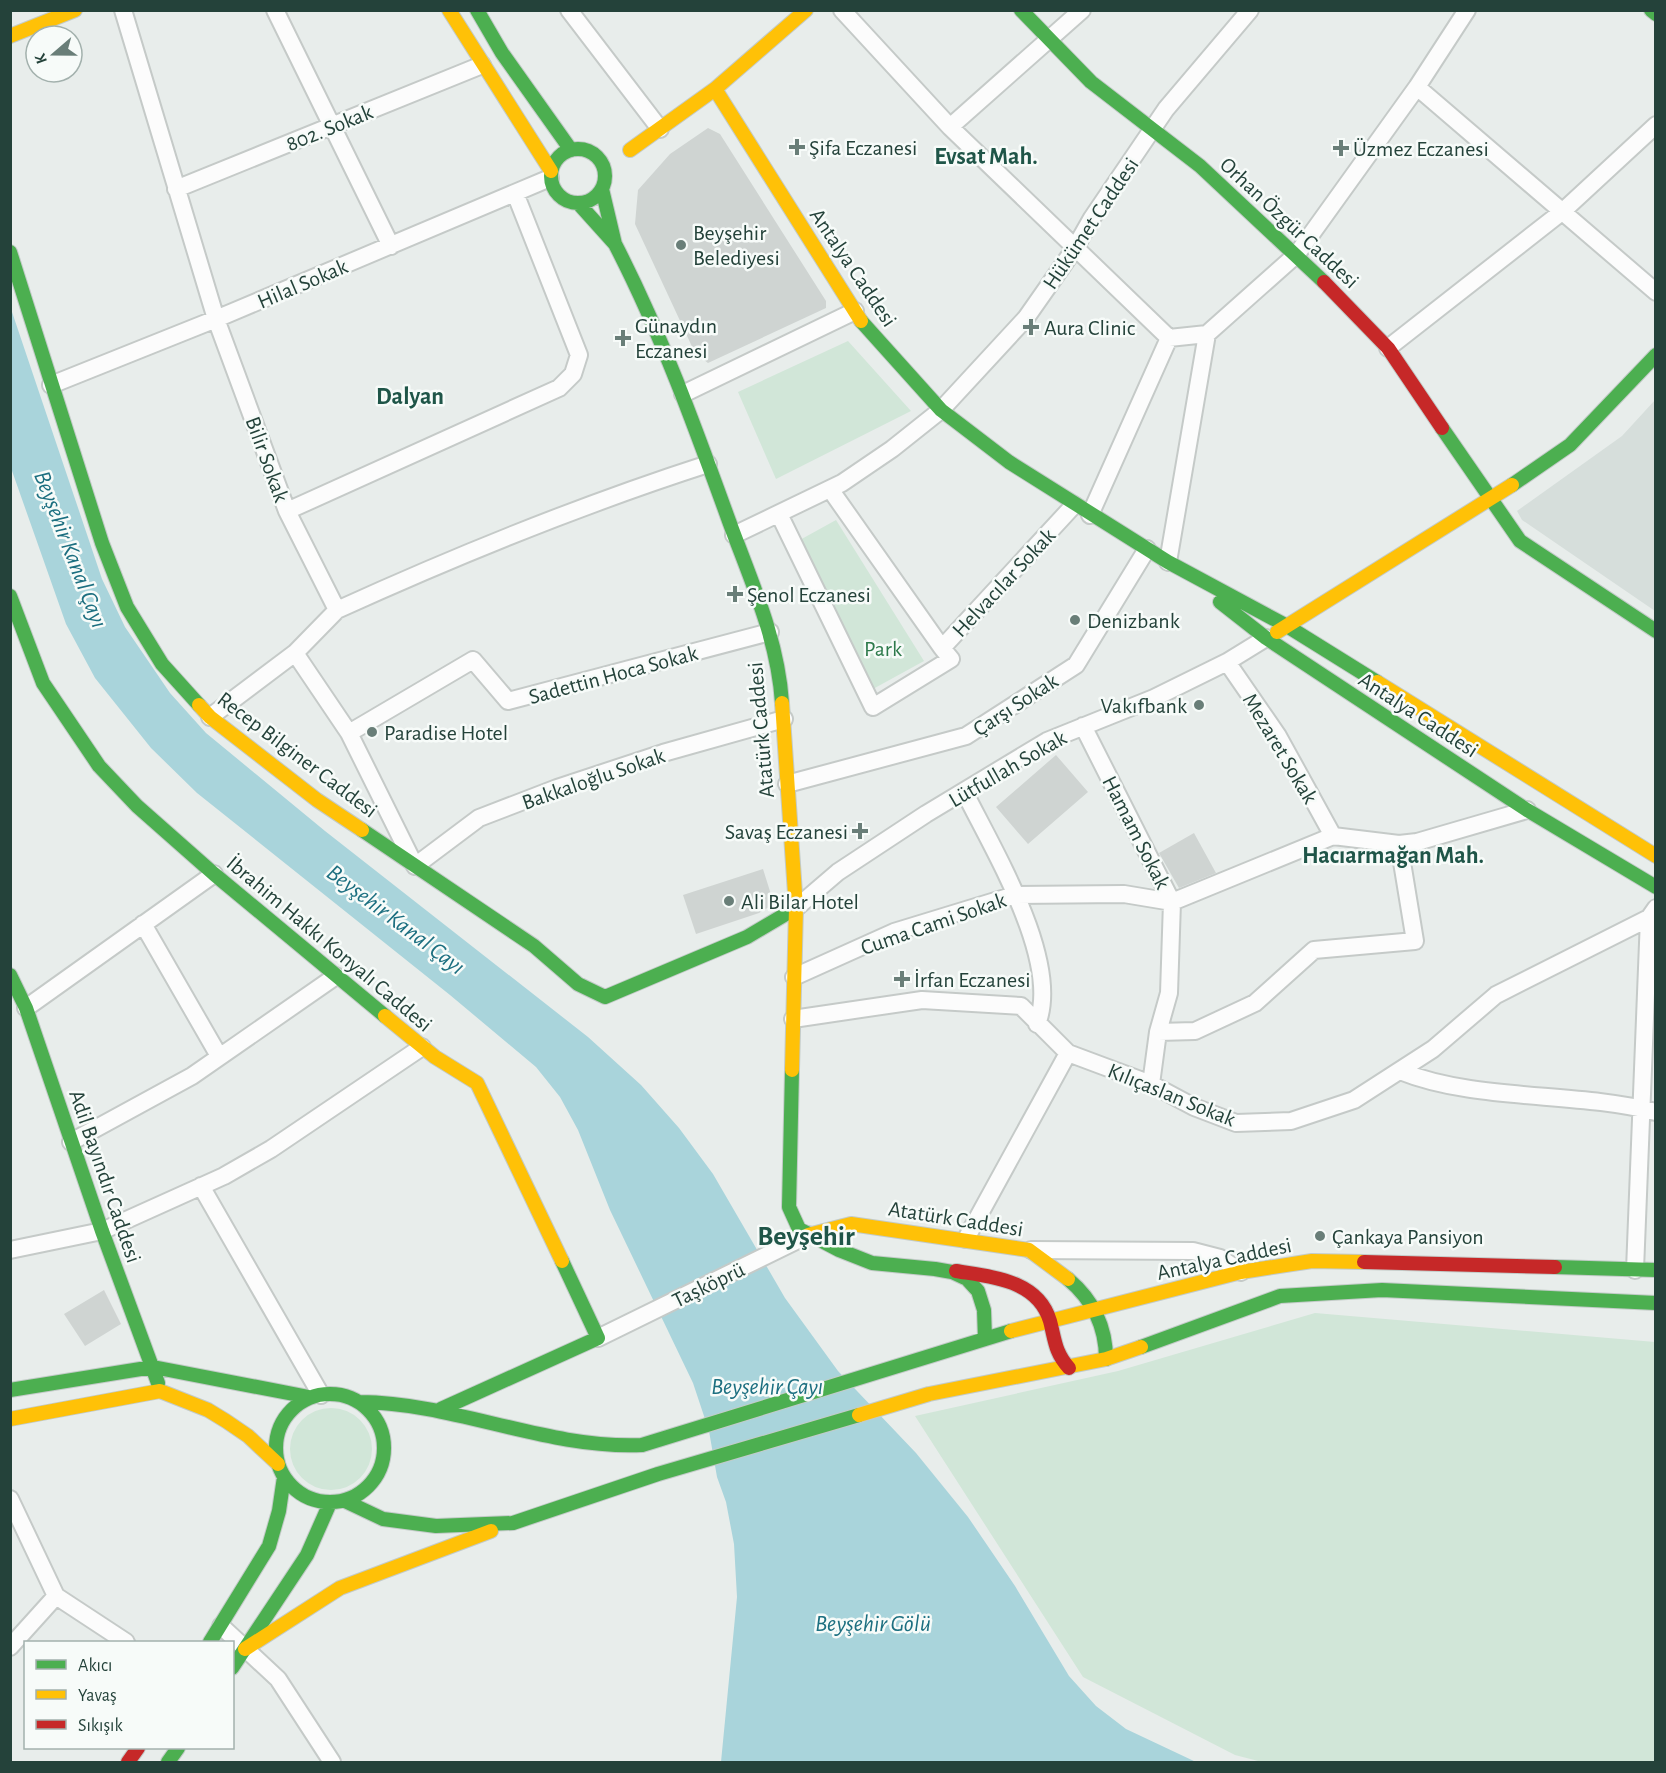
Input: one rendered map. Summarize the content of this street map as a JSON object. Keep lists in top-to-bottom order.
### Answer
{
  "streets": {
    "main road": [
      "Orhan Özgür Caddesi",
      "Antalya Caddesi",
      "Atatürk Caddesi",
      "Recep Bilginer Caddesi",
      "İbrahim Hakkı Konyalı Caddesi",
      "Adil Bayındır Caddesi"
    ],
    "street": [
      "802. Sokak",
      "Hükümet Caddesi",
      "Hilal Sokak",
      "Bilir Sokak",
      "Helvacılar Sokak",
      "Sadettin Hoca Sokak",
      "Çarşı Sokak",
      "Mezaret Sokak",
      "Lütfullah Sokak",
      "Bakkaloğlu Sokak",
      "Hamam Sokak",
      "Cuma Cami Sokak",
      "Kılıçaslan Sokak",
      "Taşköprü"
    ]
  },
  "crossings": [
    ["802. Sokak", "Bilir Sokak"],
    ["Orhan Özgür Caddesi", "Hükümet Caddesi"],
    ["Hükümet Caddesi", "Antalya Caddesi"],
    ["Hükümet Caddesi", "Helvacılar Sokak"],
    ["Hükümet Caddesi", "Atatürk Caddesi"],
    ["Antalya Caddesi", "Helvacılar Sokak"],
    ["Antalya Caddesi", "Çarşı Sokak"],
    ["Antalya Caddesi", "Atatürk Caddesi"],
    ["Antalya Caddesi", "Lütfullah Sokak"],
    ["Hilal Sokak", "Bilir Sokak"],
    ["Hilal Sokak", "Recep Bilginer Caddesi"],
    ["Sadettin Hoca Sokak", "Atatürk Caddesi"],
    ["Çarşı Sokak", "Atatürk Caddesi"],
    ["Atatürk Caddesi", "Recep Bilginer Caddesi"],
    ["Atatürk Caddesi", "Lütfullah Sokak"],
    ["Atatürk Caddesi", "Bakkaloğlu Sokak"],
    ["Atatürk Caddesi", "Cuma Cami Sokak"],
    ["Atatürk Caddesi", "Kılıçaslan Sokak"],
    ["Atatürk Caddesi", "Taşköprü"],
    ["Mezaret Sokak", "Lütfullah Sokak"],
    ["Recep Bilginer Caddesi", "Lütfullah Sokak"],
    ["Recep Bilginer Caddesi", "Bakkaloğlu Sokak"],
    ["Lütfullah Sokak", "Hamam Sokak"],
    ["Hamam Sokak", "Cuma Cami Sokak"],
    ["Hamam Sokak", "Kılıçaslan Sokak"],
    ["İbrahim Hakkı Konyalı Caddesi", "Taşköprü"]
  ],
  "districts": [
    "Evsat Mah.",
    "Dalyan",
    "Hacıarmağan Mah.",
    "Beyşehir"
  ],
  "water": ["Beyşehir Kanal Çayı", "Beyşehir Çayı", "Beyşehir Gölü"],
  "parks": ["Park"],
  "places": {
    "health": [
      "Şifa Eczanesi",
      "Üzmez Eczanesi",
      "Aura Clinic",
      "Günaydın Eczanesi",
      "Şenol Eczanesi",
      "Savaş Eczanesi",
      "İrfan Eczanesi"
    ],
    "other": [
      "Beyşehir Belediyesi",
      "Denizbank",
      "Vakıfbank",
      "Paradise Hotel",
      "Ali Bilar Hotel",
      "Çankaya Pansiyon"
    ]
  },
  "legend": ["Akıcı", "Yavaş", "Sıkışık"],
  "north": "left"
}
